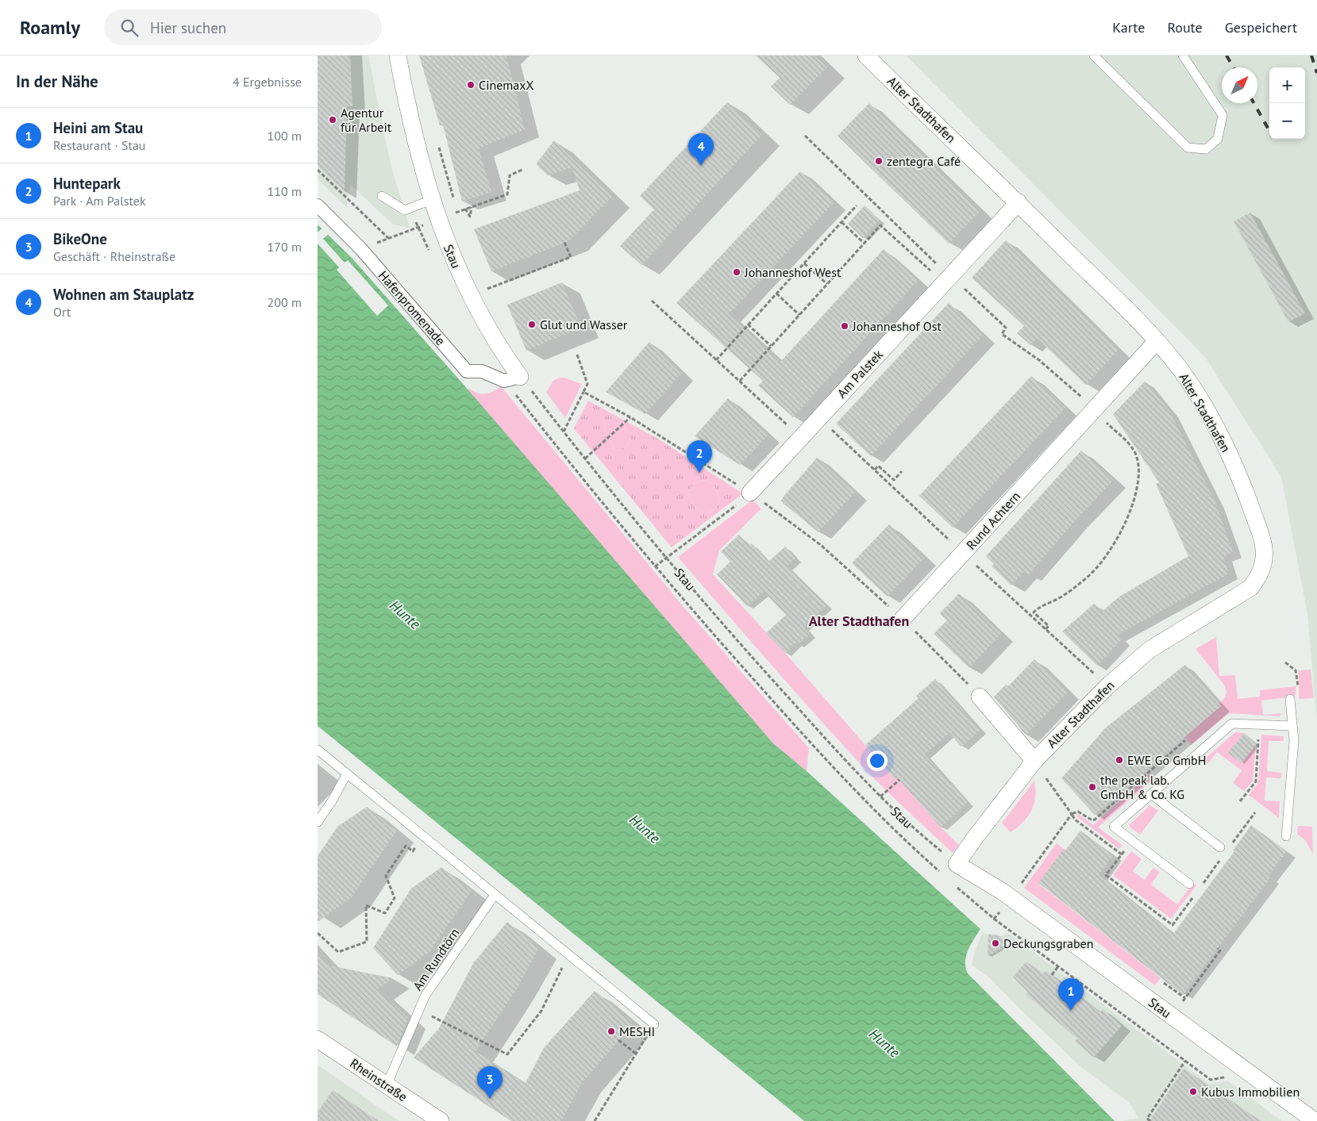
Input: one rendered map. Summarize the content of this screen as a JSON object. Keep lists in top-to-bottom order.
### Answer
{
  "streets": {
    "street": [
      "Alter Stadthafen",
      "Stau",
      "Hafenpromenade",
      "Am Palstek",
      "Rund Achtern",
      "Rheinstraße"
    ],
    "lane": ["Am Rundtörn"]
  },
  "crossings": [
    ["Alter Stadthafen", "Stau"],
    ["Alter Stadthafen", "Am Palstek"],
    ["Alter Stadthafen", "Rund Achtern"],
    ["Stau", "Hafenpromenade"],
    ["Am Rundtörn", "Rheinstraße"]
  ],
  "districts": ["Alter Stadthafen"],
  "water": ["Hunte"],
  "places": [
    "CinemaxX",
    "Agentur für Arbeit",
    "zentegra Café",
    "Johanneshof West",
    "Glut und Wasser",
    "Johanneshof Ost",
    "EWE Go GmbH",
    "the peak lab. GmbH & Co. KG",
    "Deckungsgraben",
    "MESHI",
    "Kubus Immobilien"
  ],
  "north": "top right",
  "page": {
    "header": "Roamly",
    "search": "Hier suchen",
    "nav": ["Karte", "Route", "Gespeichert"],
    "heading": ["In der Nähe", "4 Ergebnisse"],
    "map_buttons": ["+", "−"],
    "list": [
      {
        "mark": "1",
        "name": "Heini am Stau",
        "note": "Restaurant · Stau",
        "value": "100 m"
      },
      {
        "mark": "2",
        "name": "Huntepark",
        "note": "Park · Am Palstek",
        "value": "110 m"
      },
      {
        "mark": "3",
        "name": "BikeOne",
        "note": "Geschäft · Rheinstraße",
        "value": "170 m"
      },
      {
        "mark": "4",
        "name": "Wohnen am Stauplatz",
        "note": "Ort",
        "value": "200 m"
      }
    ],
    "pins": [
      "4",
      "2",
      "1",
      "3"
    ]
  }
}
